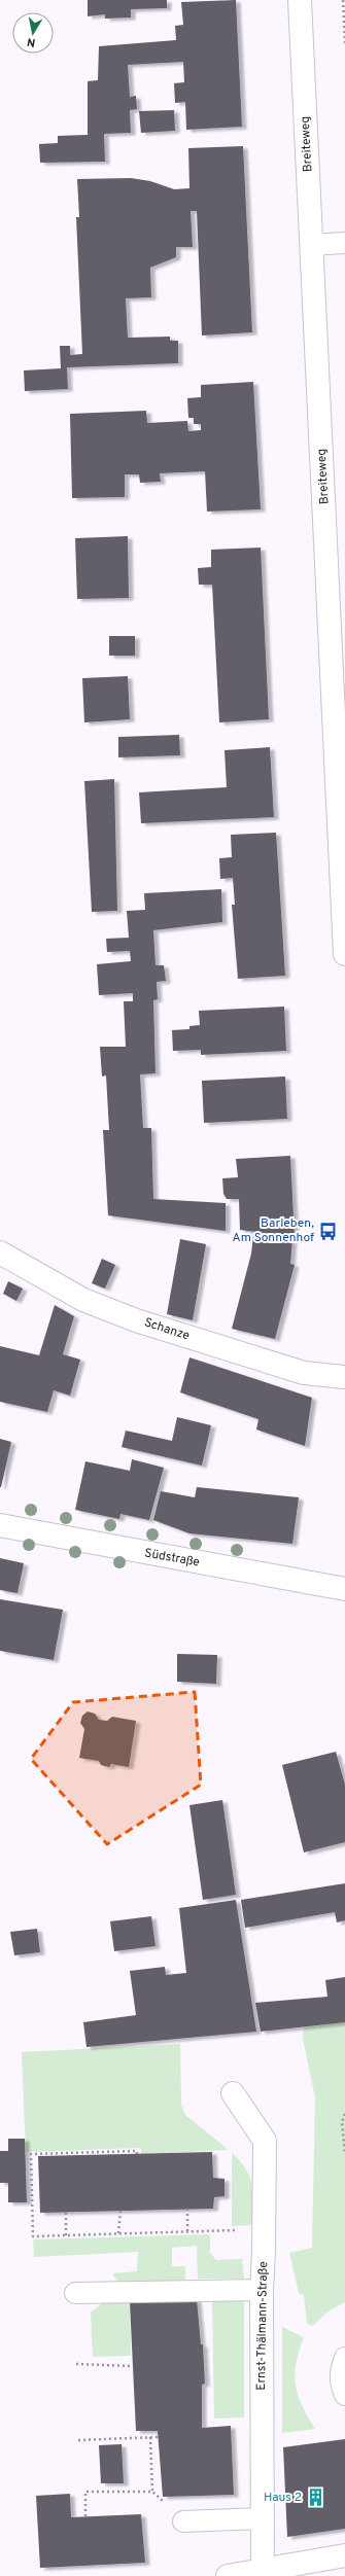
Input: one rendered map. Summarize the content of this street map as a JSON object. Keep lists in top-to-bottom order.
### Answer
{
  "streets": {
    "street": [
      "Breiteweg",
      "Schanze",
      "Südstraße",
      "Ernst-Thälmann-Straße"
    ]
  },
  "places": {
    "bus stop": ["Barleben, Am Sonnenhof"],
    "building": ["Haus 2"]
  },
  "north": "bottom"
}
